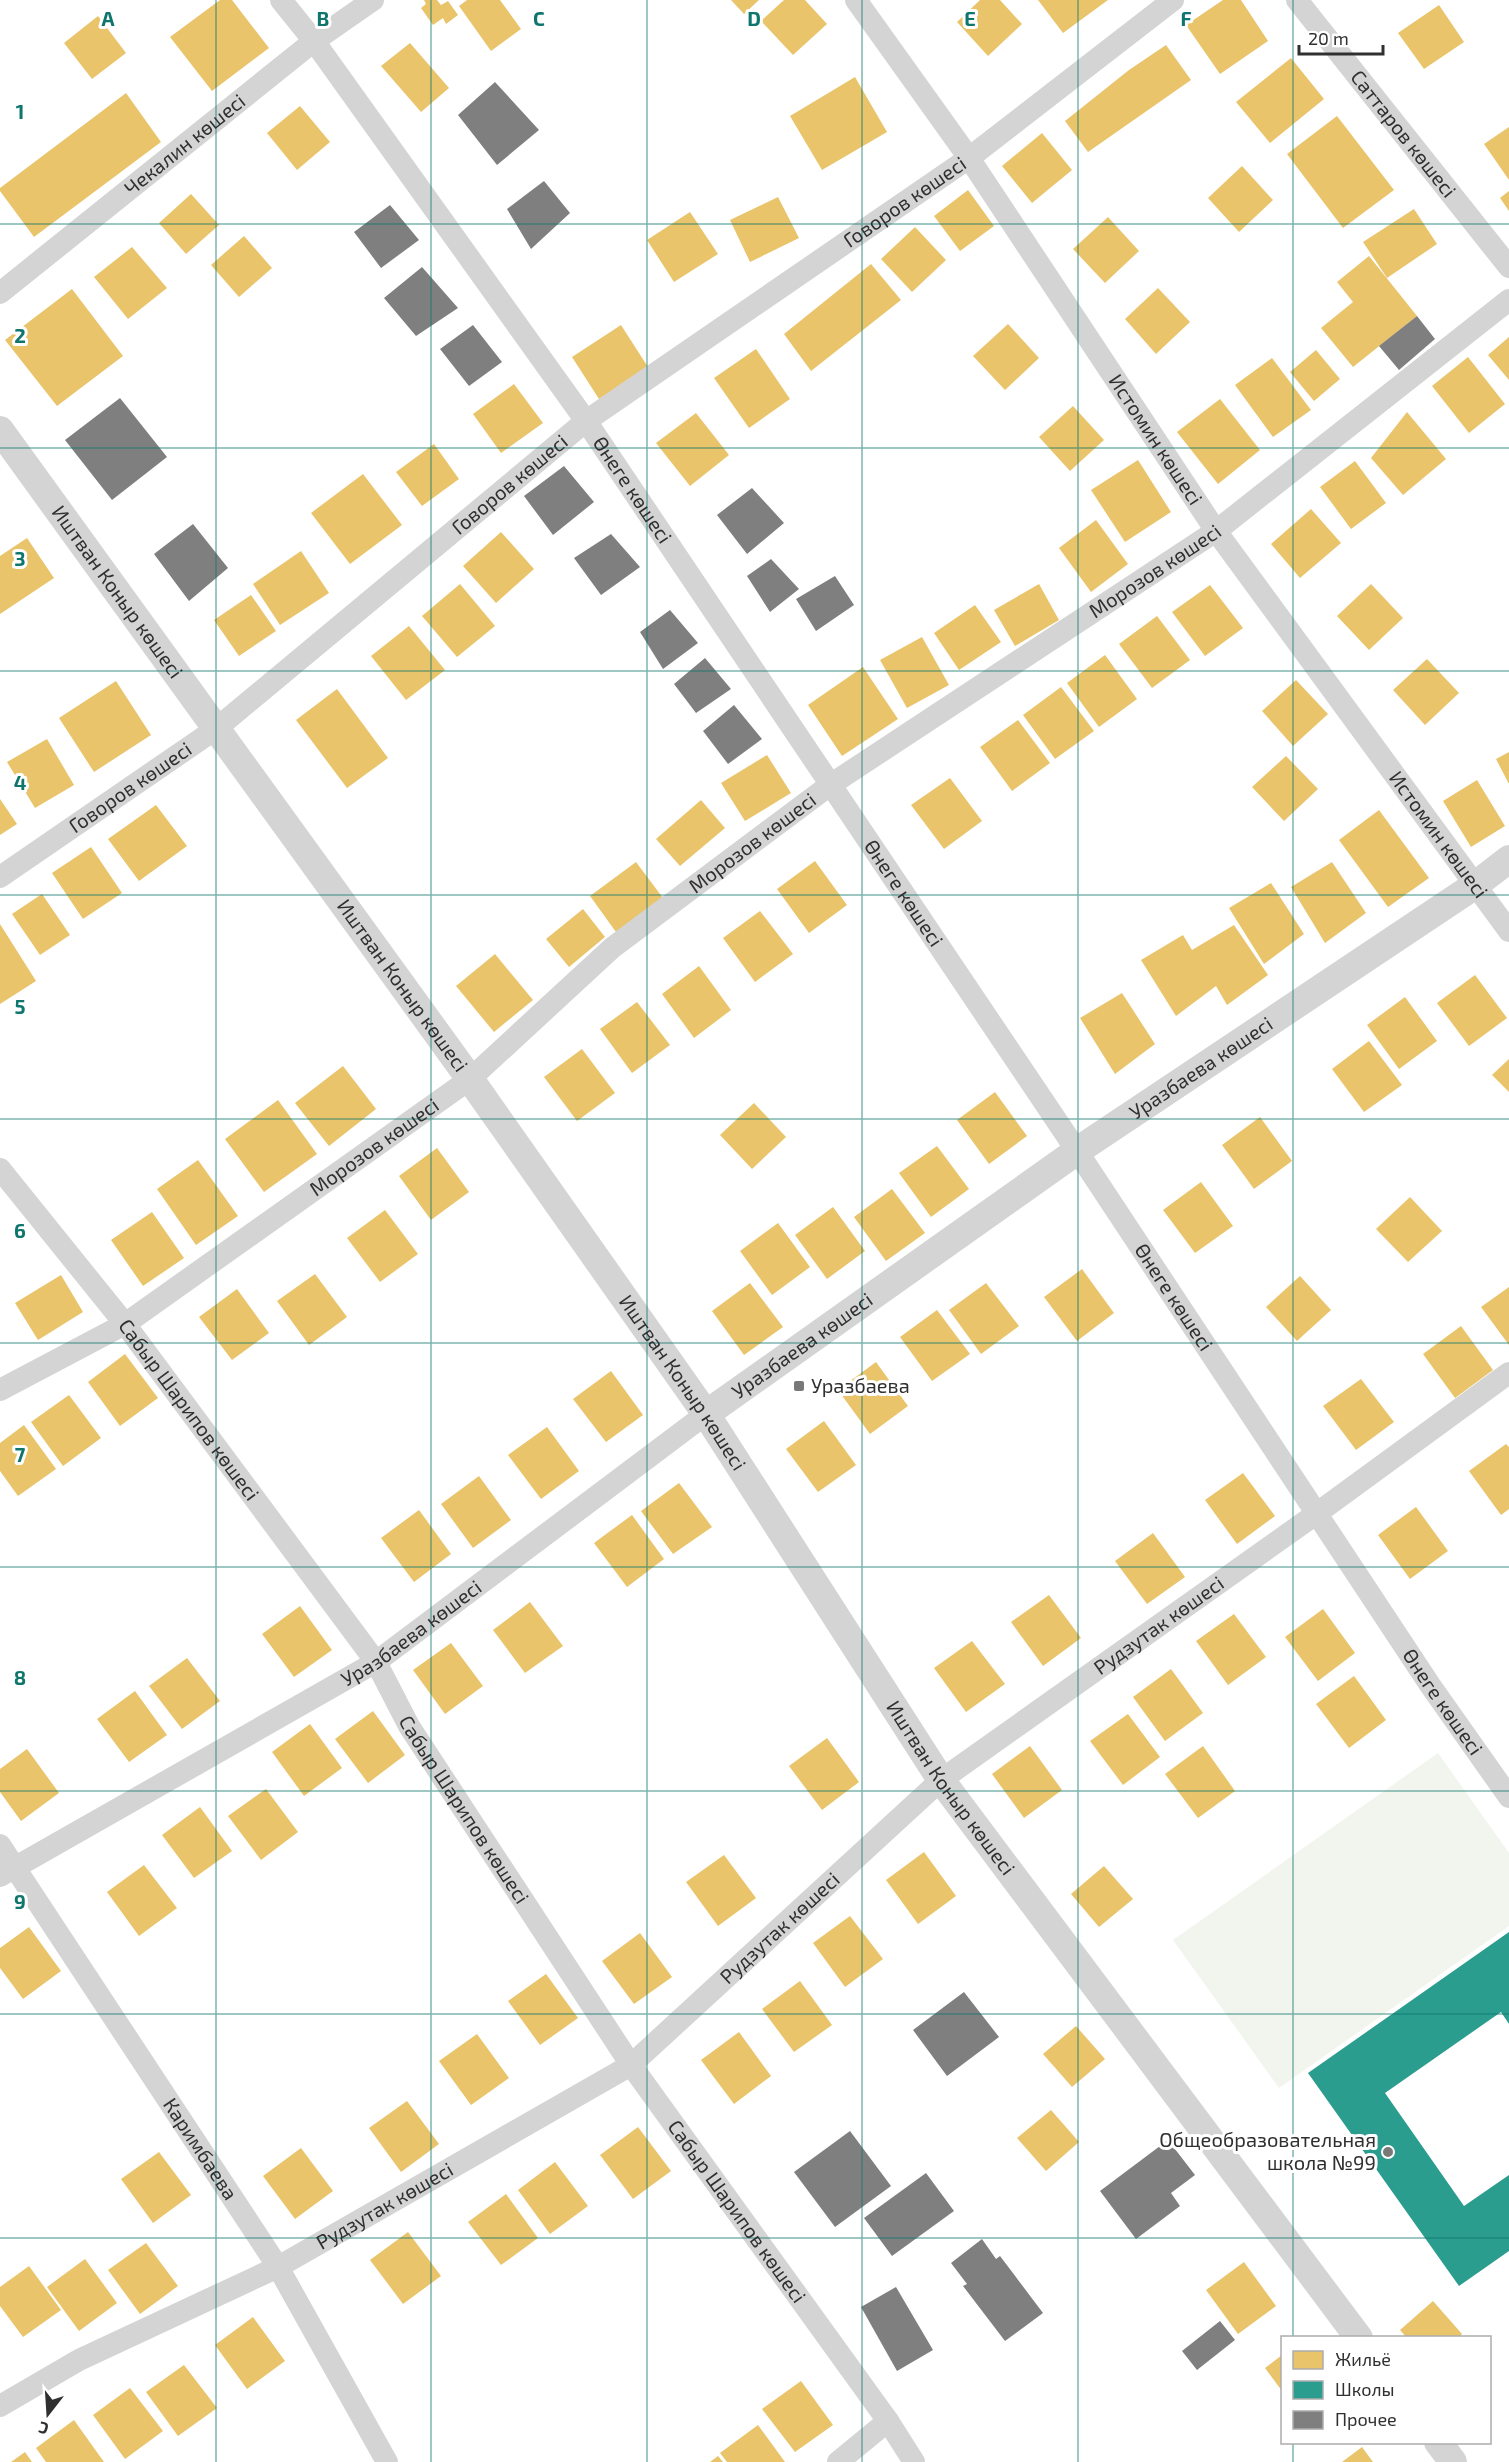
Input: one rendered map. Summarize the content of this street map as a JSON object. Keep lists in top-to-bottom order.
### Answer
{
  "streets": {
    "street": [
      "Саттаров көшесі",
      "Чекалин көшесі",
      "Говоров көшесі",
      "Истомин көшесі",
      "Өнеге көшесі",
      "Морозов көшесі",
      "Иштван Коныр көшесі",
      "Уразбаева көшесі",
      "Сабыр Шарипов көшесі",
      "Рудзутак көшесі",
      "Каримбаева"
    ]
  },
  "crossings": [
    ["Чекалин көшесі", "Өнеге көшесі"],
    ["Говоров көшесі", "Истомин көшесі"],
    ["Говоров көшесі", "Өнеге көшесі"],
    ["Говоров көшесі", "Иштван Коныр көшесі"],
    ["Истомин көшесі", "Морозов көшесі"],
    ["Истомин көшесі", "Уразбаева көшесі"],
    ["Өнеге көшесі", "Морозов көшесі"],
    ["Өнеге көшесі", "Уразбаева көшесі"],
    ["Өнеге көшесі", "Рудзутак көшесі"],
    ["Морозов көшесі", "Иштван Коныр көшесі"],
    ["Морозов көшесі", "Сабыр Шарипов көшесі"],
    ["Иштван Коныр көшесі", "Уразбаева көшесі"],
    ["Иштван Коныр көшесі", "Рудзутак көшесі"],
    ["Уразбаева көшесі", "Сабыр Шарипов көшесі"],
    ["Уразбаева көшесі", "Каримбаева"],
    ["Сабыр Шарипов көшесі", "Рудзутак көшесі"],
    ["Рудзутак көшесі", "Каримбаева"]
  ],
  "places": {
    "transit": ["Уразбаева"],
    "other": ["Общеобразовательная школа №99"]
  },
  "legend": ["Жильё", "Школы", "Прочее"],
  "scale_bar": "20 m",
  "north": "bottom",
  "grid": {
    "columns": [
      "A",
      "B",
      "C",
      "D",
      "E",
      "F"
    ],
    "rows": [
      "1",
      "2",
      "3",
      "4",
      "5",
      "6",
      "7",
      "8",
      "9"
    ]
  }
}
